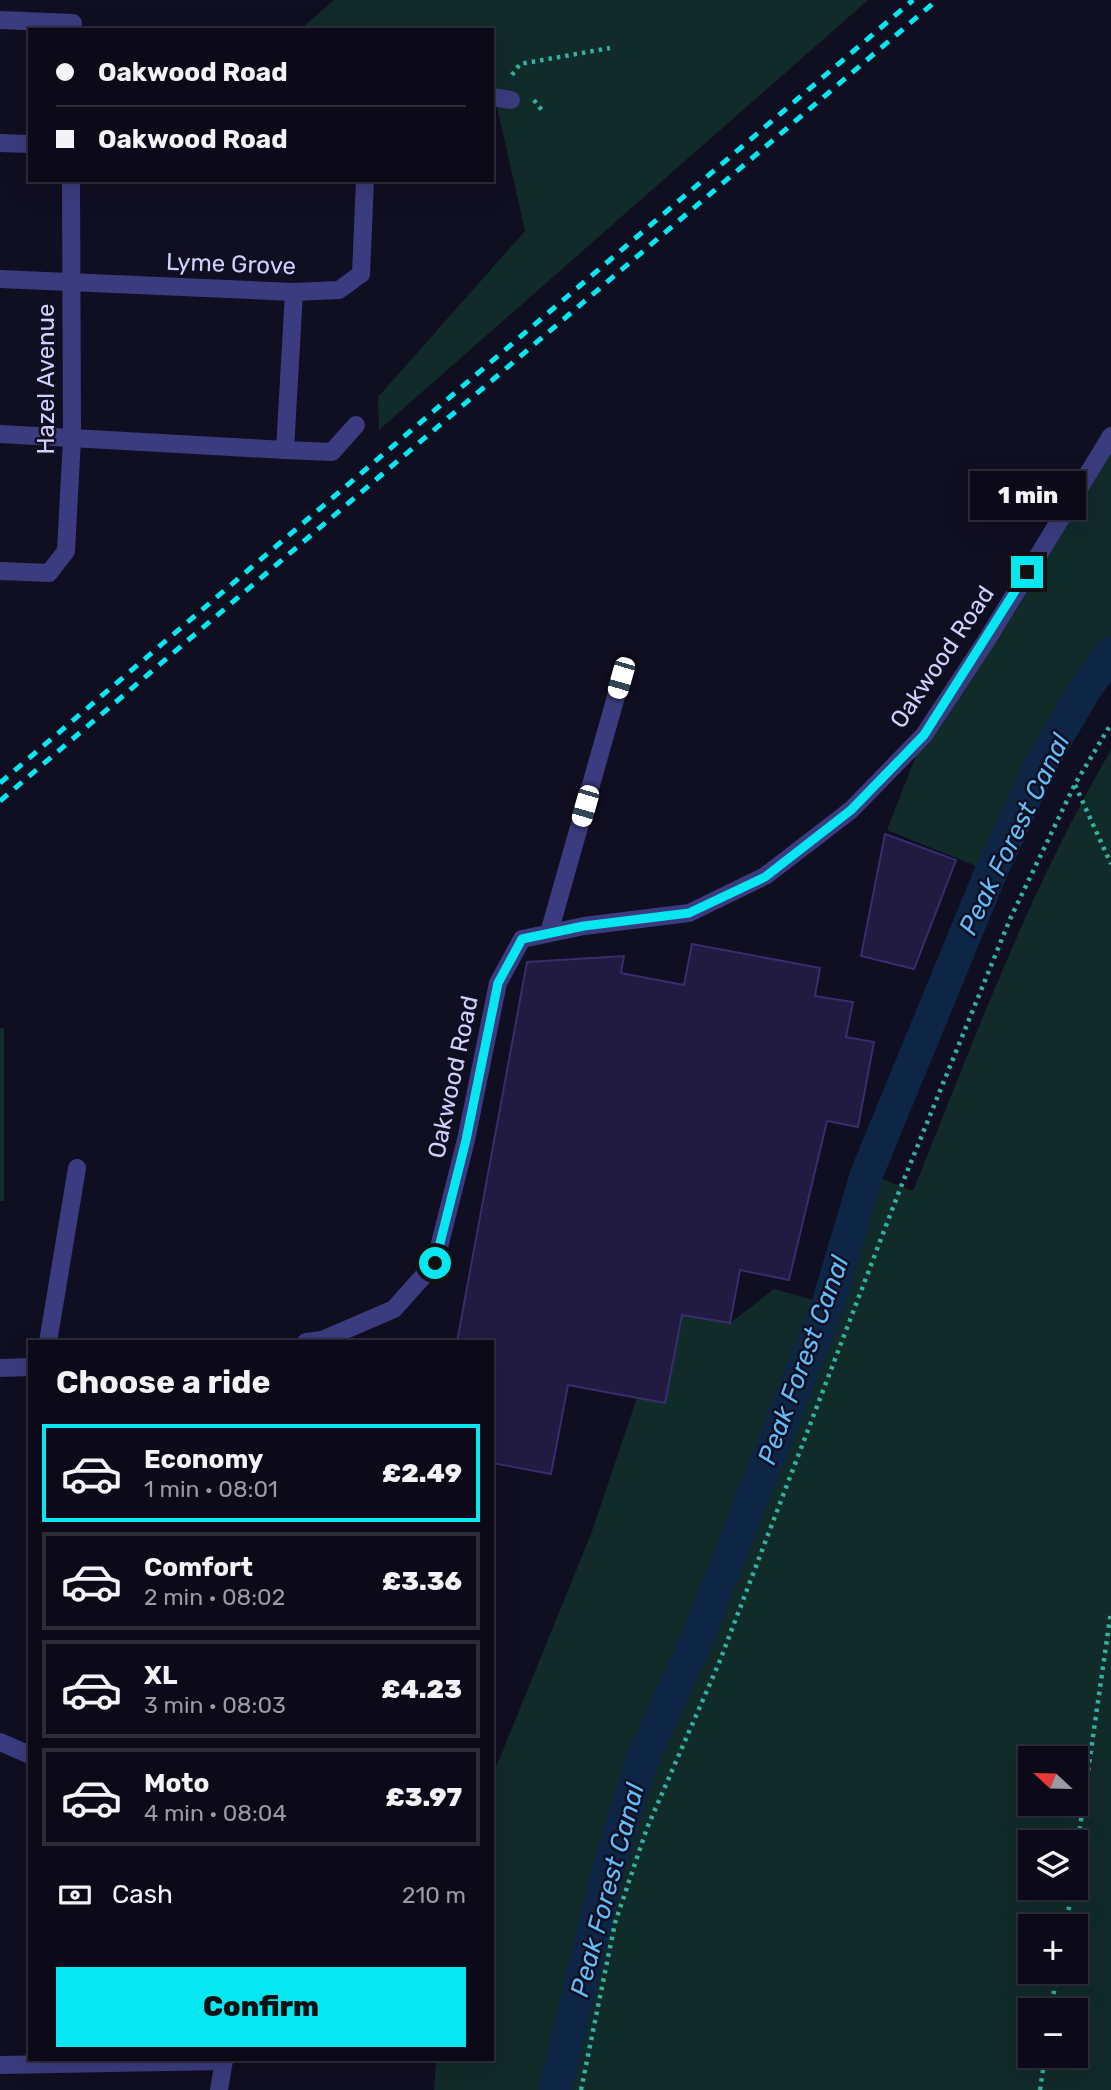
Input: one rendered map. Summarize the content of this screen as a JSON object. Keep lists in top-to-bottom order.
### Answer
{
  "streets": {
    "street": ["Lyme Grove", "Hazel Avenue", "Oakwood Road"]
  },
  "crossings": [
    ["Lyme Grove", "Hazel Avenue"]
  ],
  "water": ["Peak Forest Canal"],
  "north": "left",
  "page": {
    "banner": ["Oakwood Road", "Oakwood Road"],
    "bubble": "1 min",
    "heading": "Choose a ride",
    "list": [
      {
        "name": "Economy",
        "note": "1 min · 08:01",
        "value": "£2.49"
      },
      {
        "name": "Comfort",
        "note": "2 min · 08:02",
        "value": "£3.36"
      },
      {
        "name": "XL",
        "note": "3 min · 08:03",
        "value": "£4.23"
      },
      {
        "name": "Moto",
        "note": "4 min · 08:04",
        "value": "£3.97"
      }
    ],
    "map_buttons": ["+", "−"],
    "pay": ["Cash", "210 m"],
    "buttons": "Confirm"
  }
}
